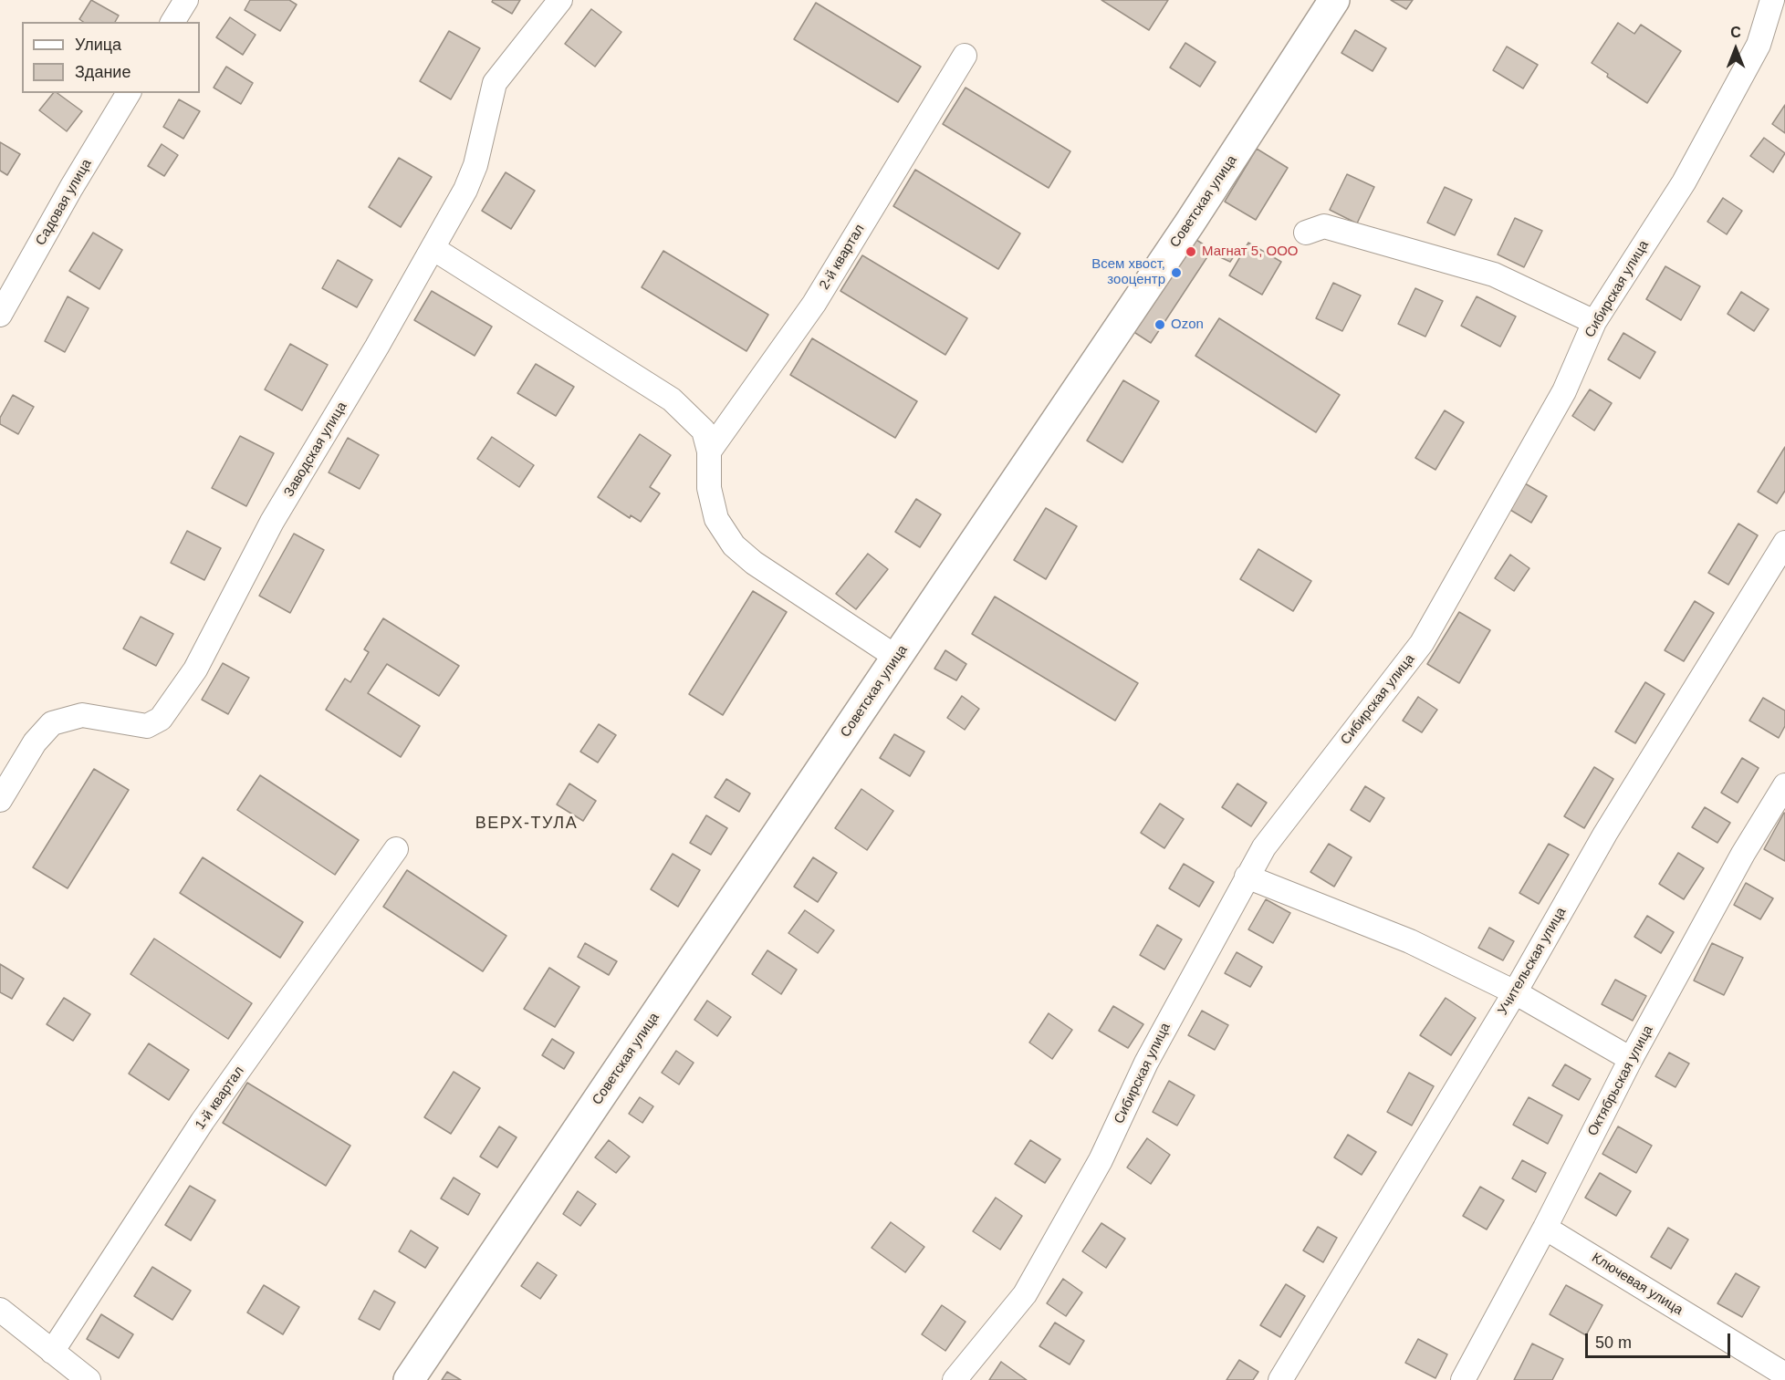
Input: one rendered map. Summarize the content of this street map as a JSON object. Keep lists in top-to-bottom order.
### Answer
{
  "streets": {
    "main road": ["Советская улица"],
    "street": [
      "Садовая улица",
      "2-й квартал",
      "Сибирская улица",
      "Заводская улица",
      "Учительская улица",
      "Октябрьская улица",
      "1-й квартал",
      "Ключевая улица"
    ]
  },
  "crossings": [
    ["Октябрьская улица", "Ключевая улица"]
  ],
  "districts": ["ВЕРХ-ТУЛА"],
  "places": ["Магнат 5, ООО", "Всем хвост, зооцентр", "Ozon"],
  "legend": ["Улица", "Здание"],
  "scale_bar": "50 m",
  "north": "top"
}
